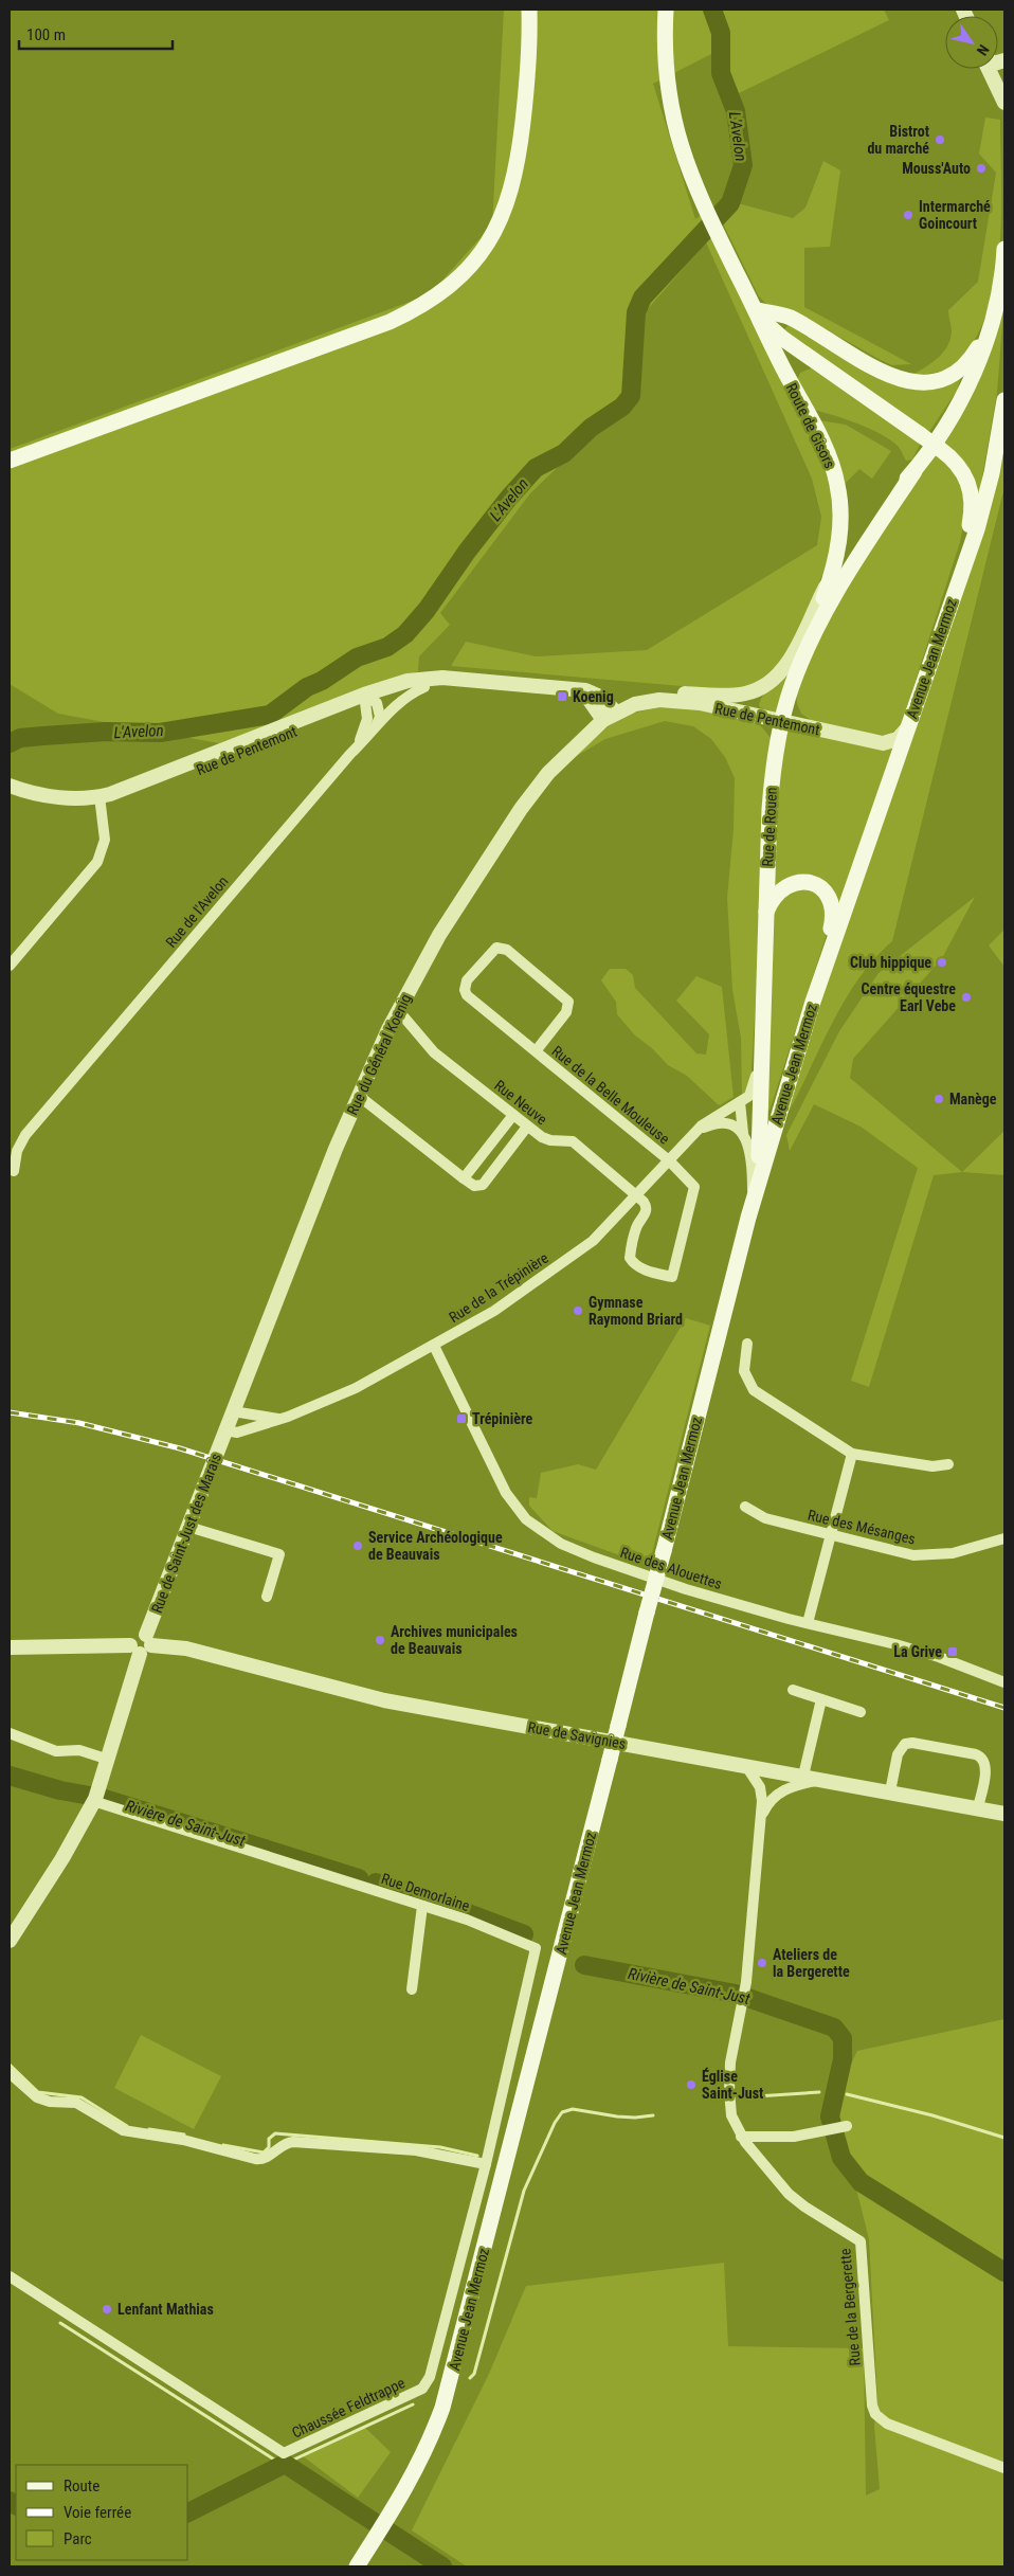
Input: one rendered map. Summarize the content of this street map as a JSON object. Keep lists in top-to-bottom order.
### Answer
{
  "streets": {
    "main road": ["Route de Gisors", "Avenue Jean Mermoz", "Rue de Rouen"],
    "street": [
      "Rue de Pentemont",
      "Rue de l'Avelon",
      "Rue du Général Koenig",
      "Rue de la Belle Mouleuse",
      "Rue Neuve",
      "Rue de la Trépinière",
      "Rue des Mésanges",
      "Rue de Saint-Just des Marais",
      "Rue des Alouettes",
      "Rue de Savignies",
      "Rue Demorlaine",
      "Rue de la Bergerette",
      "Chaussée Feldtrappe"
    ]
  },
  "crossings": [
    ["Route de Gisors", "Rue de Rouen"],
    ["Avenue Jean Mermoz", "Rue de Pentemont"],
    ["Avenue Jean Mermoz", "Rue de Rouen"],
    ["Rue de Pentemont", "Rue de Rouen"],
    ["Rue de Pentemont", "Rue de l'Avelon"],
    ["Rue de Pentemont", "Rue du Général Koenig"],
    ["Rue de Rouen", "Rue de la Trépinière"],
    ["Rue du Général Koenig", "Rue Neuve"],
    ["Rue du Général Koenig", "Rue de la Trépinière"],
    ["Rue du Général Koenig", "Rue de Saint-Just des Marais"],
    ["Rue de la Belle Mouleuse", "Rue Neuve"],
    ["Rue de la Belle Mouleuse", "Rue de la Trépinière"],
    ["Rue Neuve", "Rue de la Trépinière"],
    ["Rue de la Trépinière", "Rue de Saint-Just des Marais"],
    ["Rue de la Trépinière", "Rue des Alouettes"],
    ["Rue de Saint-Just des Marais", "Rue de Savignies"],
    ["Rue de Saint-Just des Marais", "Rue Demorlaine"],
    ["Rue de Savignies", "Rue de la Bergerette"],
    ["Rue Demorlaine", "Chaussée Feldtrappe"]
  ],
  "water": ["L'Avelon", "Rivière de Saint-Just"],
  "places": {
    "other": [
      "Bistrot du marché",
      "Mouss'Auto",
      "Intermarché Goincourt",
      "Club hippique",
      "Centre équestre Earl Vebe",
      "Manège",
      "Gymnase Raymond Briard",
      "Service Archéologique de Beauvais",
      "Archives municipales de Beauvais",
      "Ateliers de la Bergerette",
      "Église Saint-Just",
      "Lenfant Mathias"
    ],
    "transit": ["Koenig", "Trépinière", "La Grive"]
  },
  "legend": ["Route", "Voie ferrée", "Parc"],
  "scale_bar": "100 m",
  "north": "bottom right"
}
